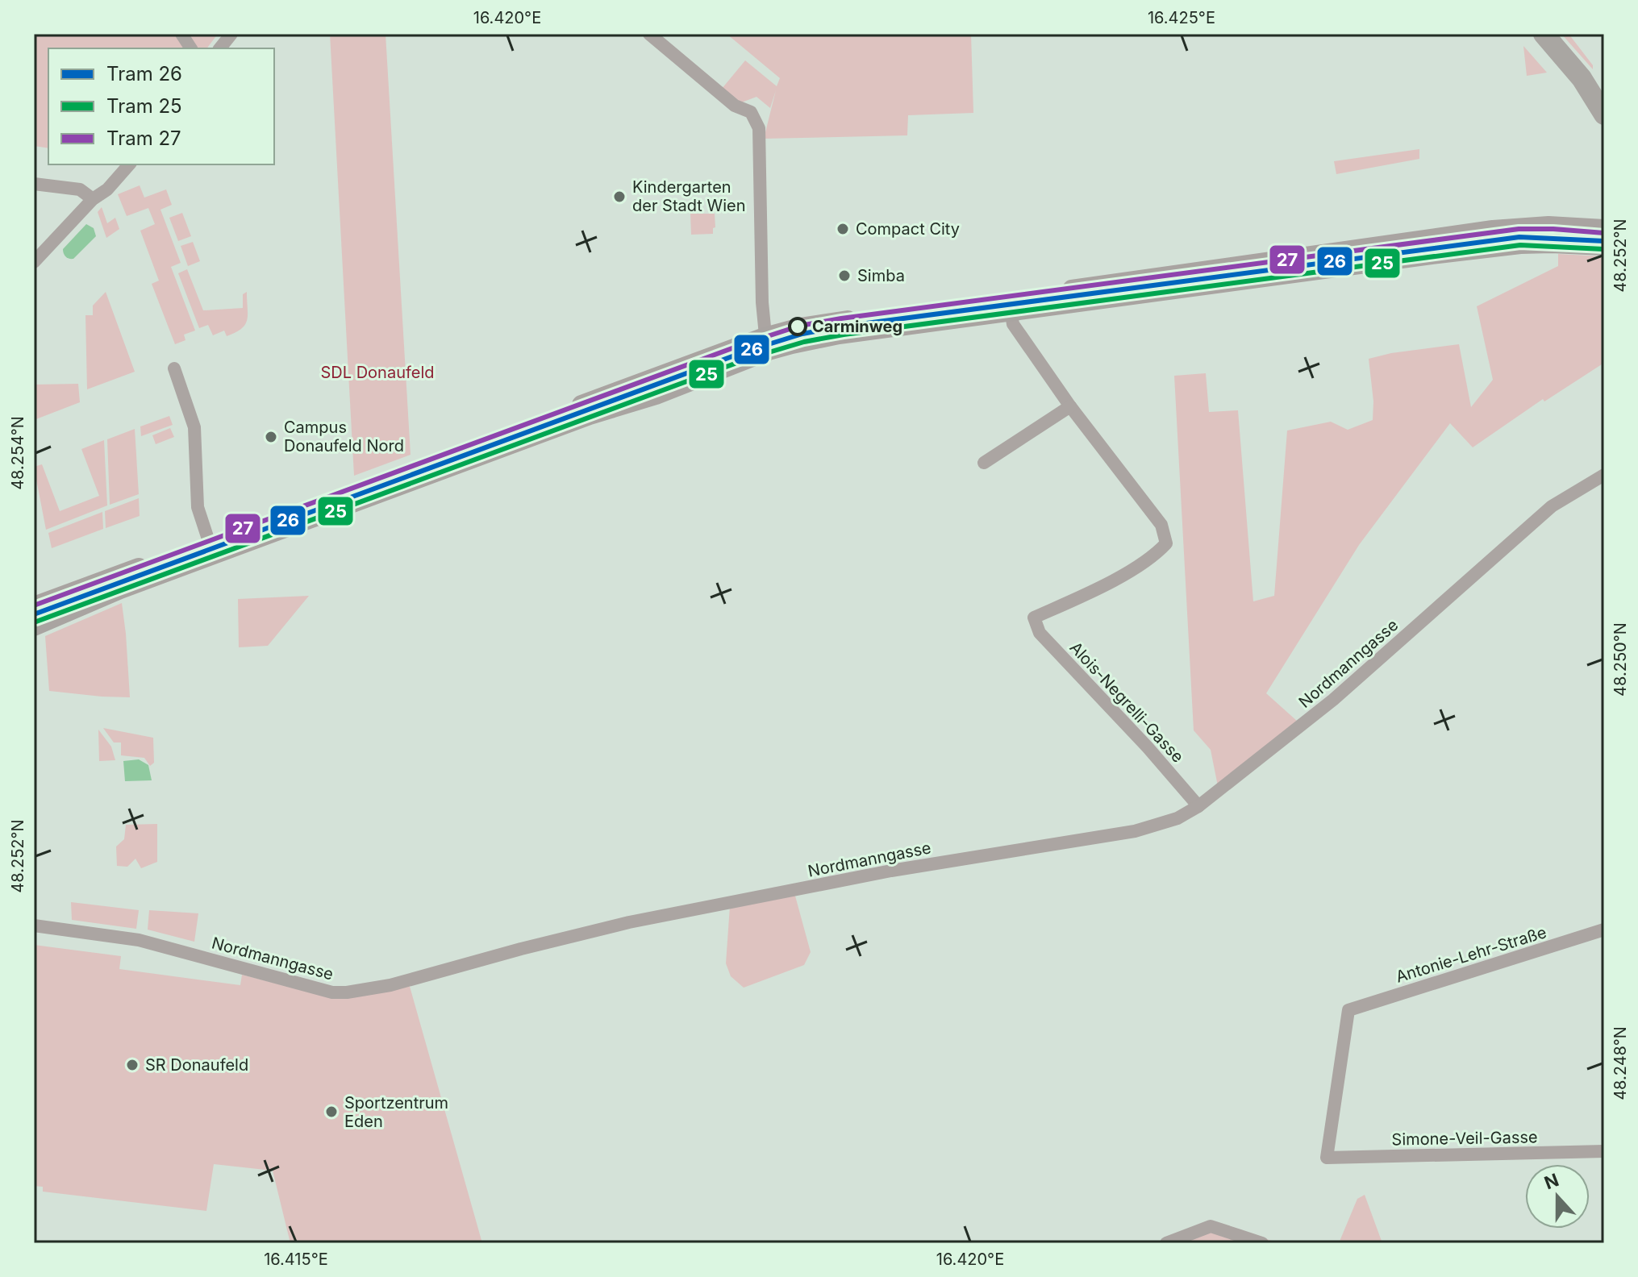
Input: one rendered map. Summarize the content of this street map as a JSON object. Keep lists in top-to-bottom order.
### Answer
{
  "streets": {
    "street": [
      "Nordmanngasse",
      "Alois-Negrelli-Gasse",
      "Antonie-Lehr-Straße",
      "Simone-Veil-Gasse"
    ]
  },
  "crossings": [
    ["Nordmanngasse", "Alois-Negrelli-Gasse"],
    ["Antonie-Lehr-Straße", "Simone-Veil-Gasse"]
  ],
  "parks": ["SDL Donaufeld"],
  "places": [
    "Kindergarten der Stadt Wien",
    "Compact City",
    "Simba",
    "Carminweg",
    "Campus Donaufeld Nord",
    "SR Donaufeld",
    "Sportzentrum Eden"
  ],
  "lines": ["tram line 27", "tram line 26", "tram line 25"],
  "legend": ["Tram 26", "Tram 25", "Tram 27"],
  "north": "top",
  "coordinates": [
    "16.420°E",
    "16.425°E",
    "48.252°N",
    "48.254°N",
    "48.250°N",
    "48.248°N",
    "16.415°E"
  ]
}
